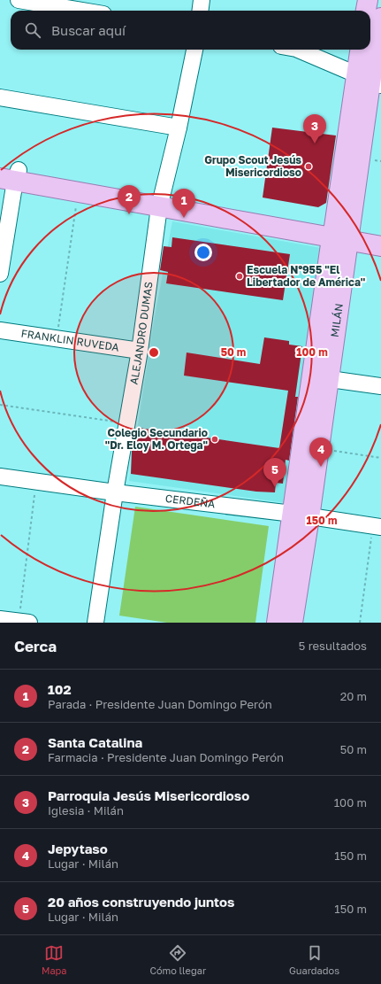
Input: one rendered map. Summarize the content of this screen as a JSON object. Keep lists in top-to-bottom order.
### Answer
{
  "streets": {
    "main road": ["MILÁN"],
    "street": ["ALEJANDRO DUMAS", "FRANKLIN RUVEDA", "CERDEÑA"]
  },
  "crossings": [
    ["MILÁN", "CERDEÑA"],
    ["ALEJANDRO DUMAS", "FRANKLIN RUVEDA"],
    ["ALEJANDRO DUMAS", "CERDEÑA"]
  ],
  "places": ["Grupo Scout Jesús Misericordioso", "Escuela Nº955 \"El Libertador de América\"", "Colegio Secundario \"Dr. Eloy M. Ortega\""],
  "page": {
    "search": "Buscar aquí",
    "pins": [
      "3",
      "2",
      "1",
      "4",
      "5"
    ],
    "heading": ["Cerca", "5 resultados"],
    "list": [
      {
        "mark": "1",
        "name": "102",
        "note": "Parada · Presidente Juan Domingo Perón",
        "value": "20 m"
      },
      {
        "mark": "2",
        "name": "Santa Catalina",
        "note": "Farmacia · Presidente Juan Domingo Perón",
        "value": "50 m"
      },
      {
        "mark": "3",
        "name": "Parroquia Jesús Misericordioso",
        "note": "Iglesia · Milán",
        "value": "100 m"
      },
      {
        "mark": "4",
        "name": "Jepytaso",
        "note": "Lugar · Milán",
        "value": "150 m"
      },
      {
        "mark": "5",
        "name": "20 años construyendo juntos",
        "note": "Lugar · Milán",
        "value": "150 m"
      }
    ],
    "nav": ["Mapa", "Cómo llegar", "Guardados"]
  },
  "rings": ["50 m", "100 m", "150 m"]
}
